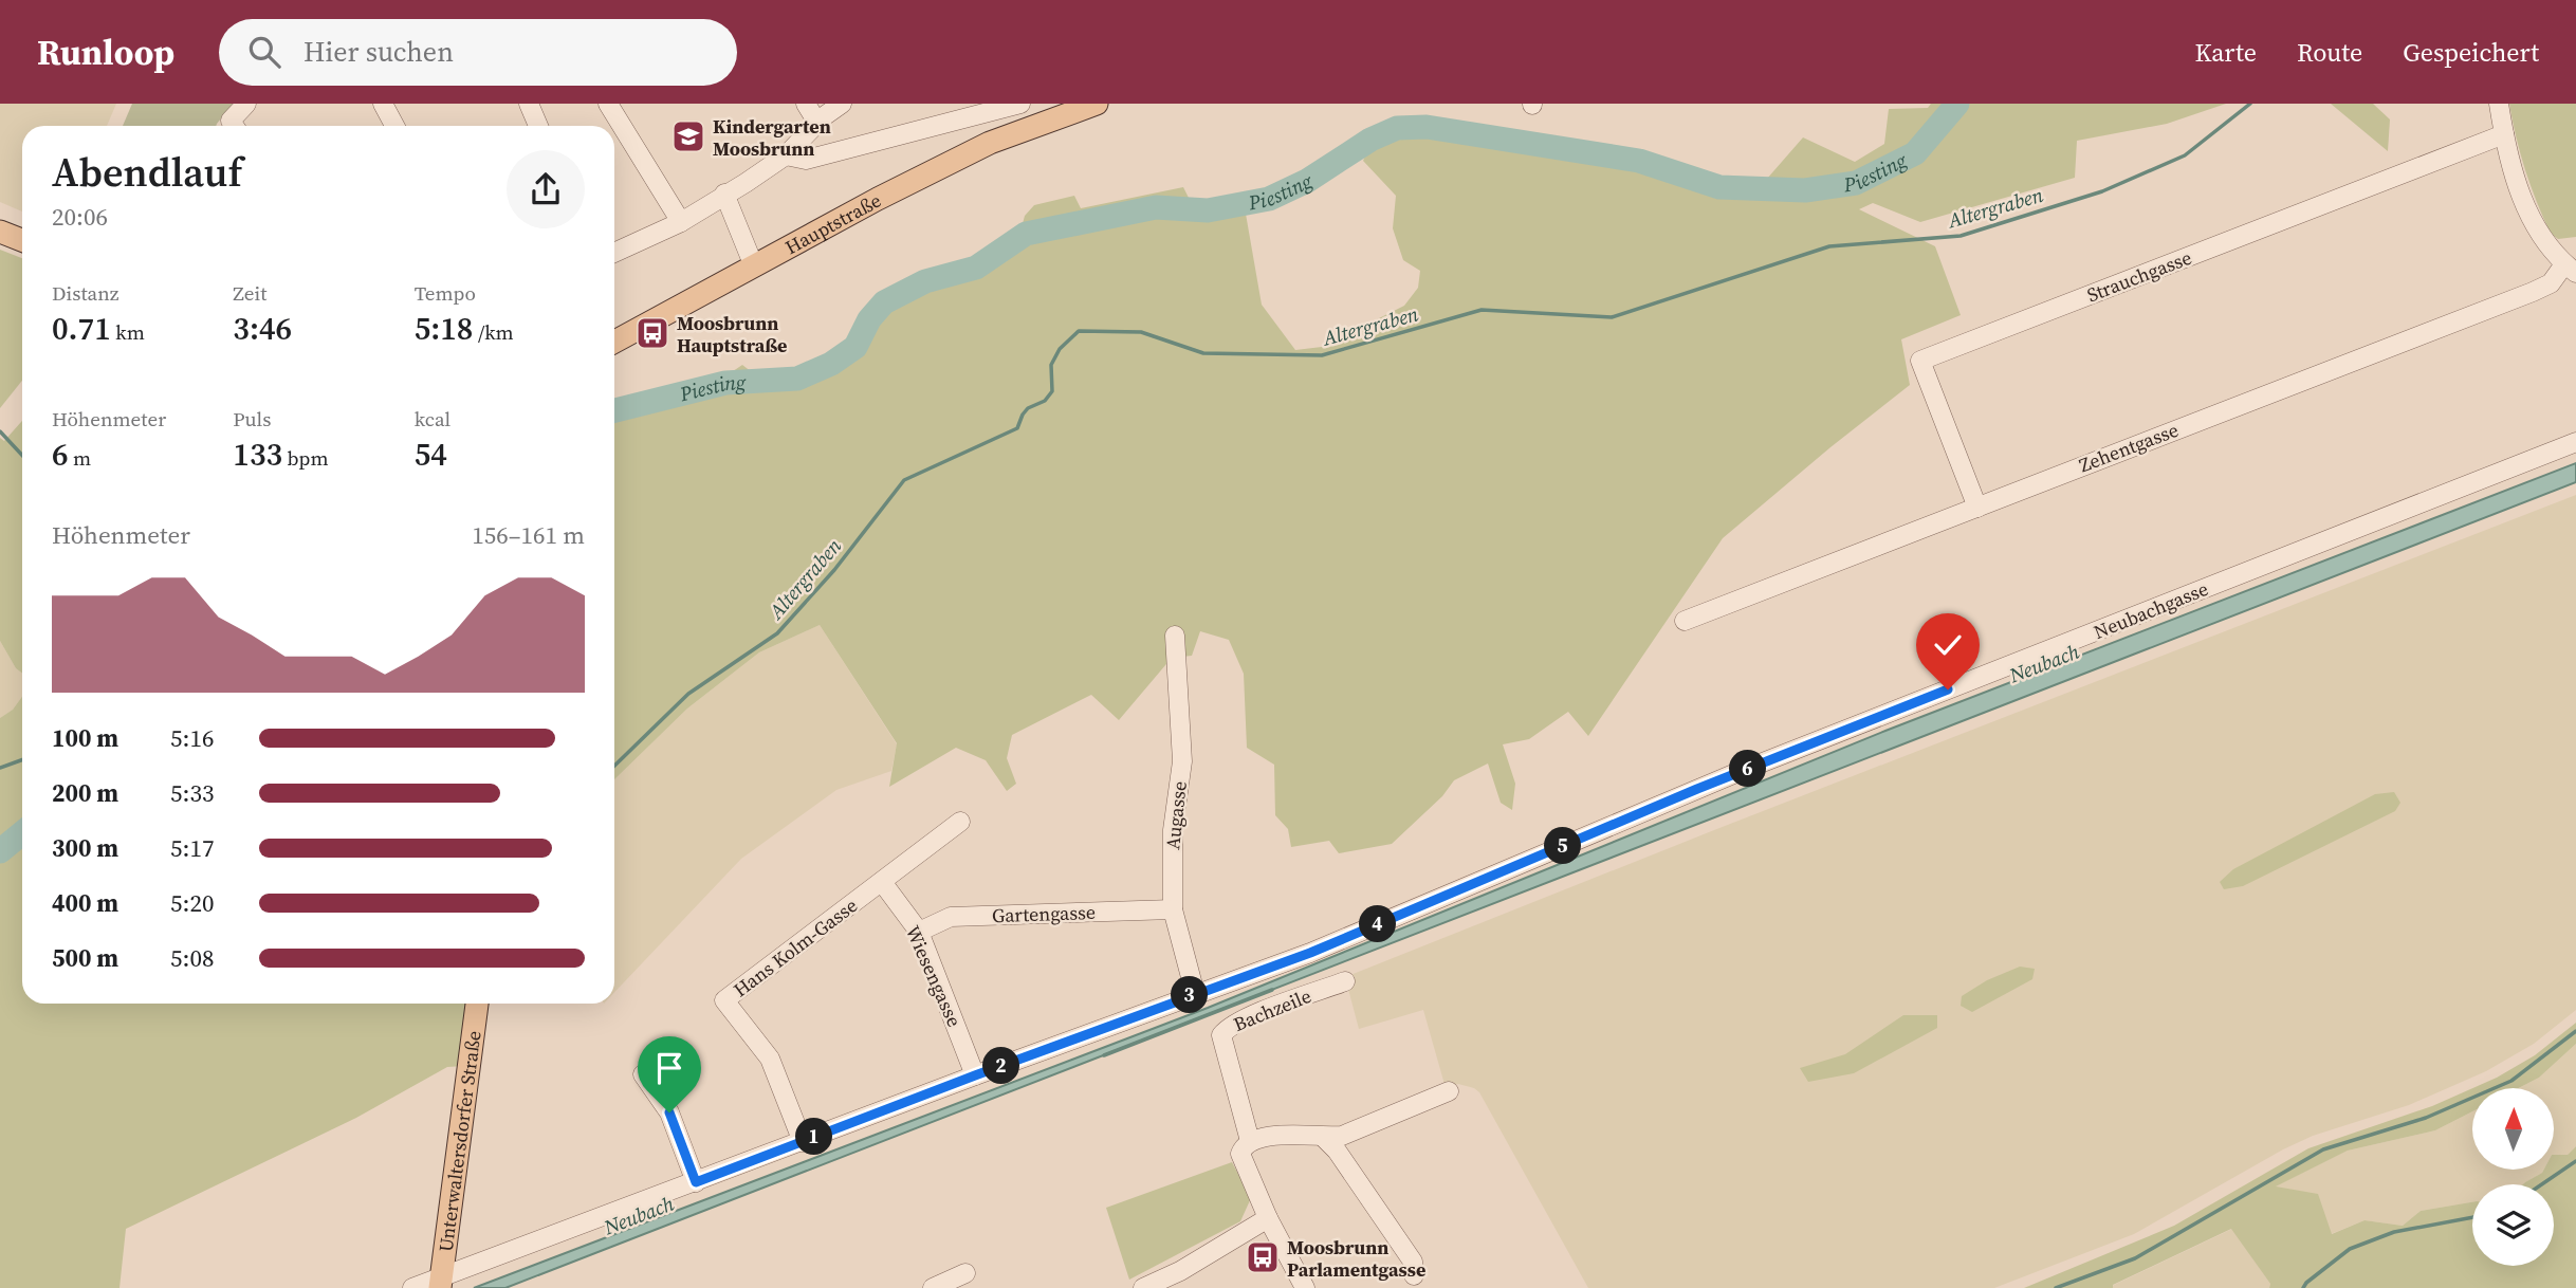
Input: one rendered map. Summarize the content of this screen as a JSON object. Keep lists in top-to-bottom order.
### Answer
{
  "streets": {
    "main road": ["Hauptstraße", "Unterwaltersdorfer Straße"],
    "street": [
      "Strauchgasse",
      "Zehentgasse",
      "Neubachgasse",
      "Augasse",
      "Gartengasse",
      "Hans Kolm-Gasse",
      "Wiesengasse",
      "Bachzeile"
    ]
  },
  "crossings": [
    ["Strauchgasse", "Zehentgasse"],
    ["Neubachgasse", "Augasse"],
    ["Neubachgasse", "Hans Kolm-Gasse"],
    ["Neubachgasse", "Wiesengasse"],
    ["Neubachgasse", "Unterwaltersdorfer Straße"],
    ["Augasse", "Gartengasse"],
    ["Gartengasse", "Wiesengasse"],
    ["Hans Kolm-Gasse", "Wiesengasse"]
  ],
  "water": ["Piesting", "Altergraben", "Neubach"],
  "places": {
    "school or university": ["Kindergarten Moosbrunn"],
    "bus stop": ["Moosbrunn Hauptstraße", "Moosbrunn Parlamentgasse"]
  },
  "north": "top",
  "page": {
    "header": "Runloop",
    "search": "Hier suchen",
    "nav": ["Karte", "Route", "Gespeichert"],
    "heading": ["Abendlauf", "20:06"],
    "stats": [
      ["Distanz", "0.71 km"],
      ["Zeit", "3:46"],
      ["Tempo", "5:18 /km"],
      ["Höhenmeter", "6 m"],
      ["Puls", "133 bpm"],
      ["kcal", "54"]
    ],
    "chart": ["Höhenmeter", "156–161 m"],
    "list": [
      {
        "name": "100 m",
        "note": "5:16"
      },
      {
        "name": "200 m",
        "note": "5:33"
      },
      {
        "name": "300 m",
        "note": "5:17"
      },
      {
        "name": "400 m",
        "note": "5:20"
      },
      {
        "name": "500 m",
        "note": "5:08"
      }
    ],
    "pins": [
      "6",
      "5",
      "4",
      "3",
      "2",
      "1"
    ]
  }
}
